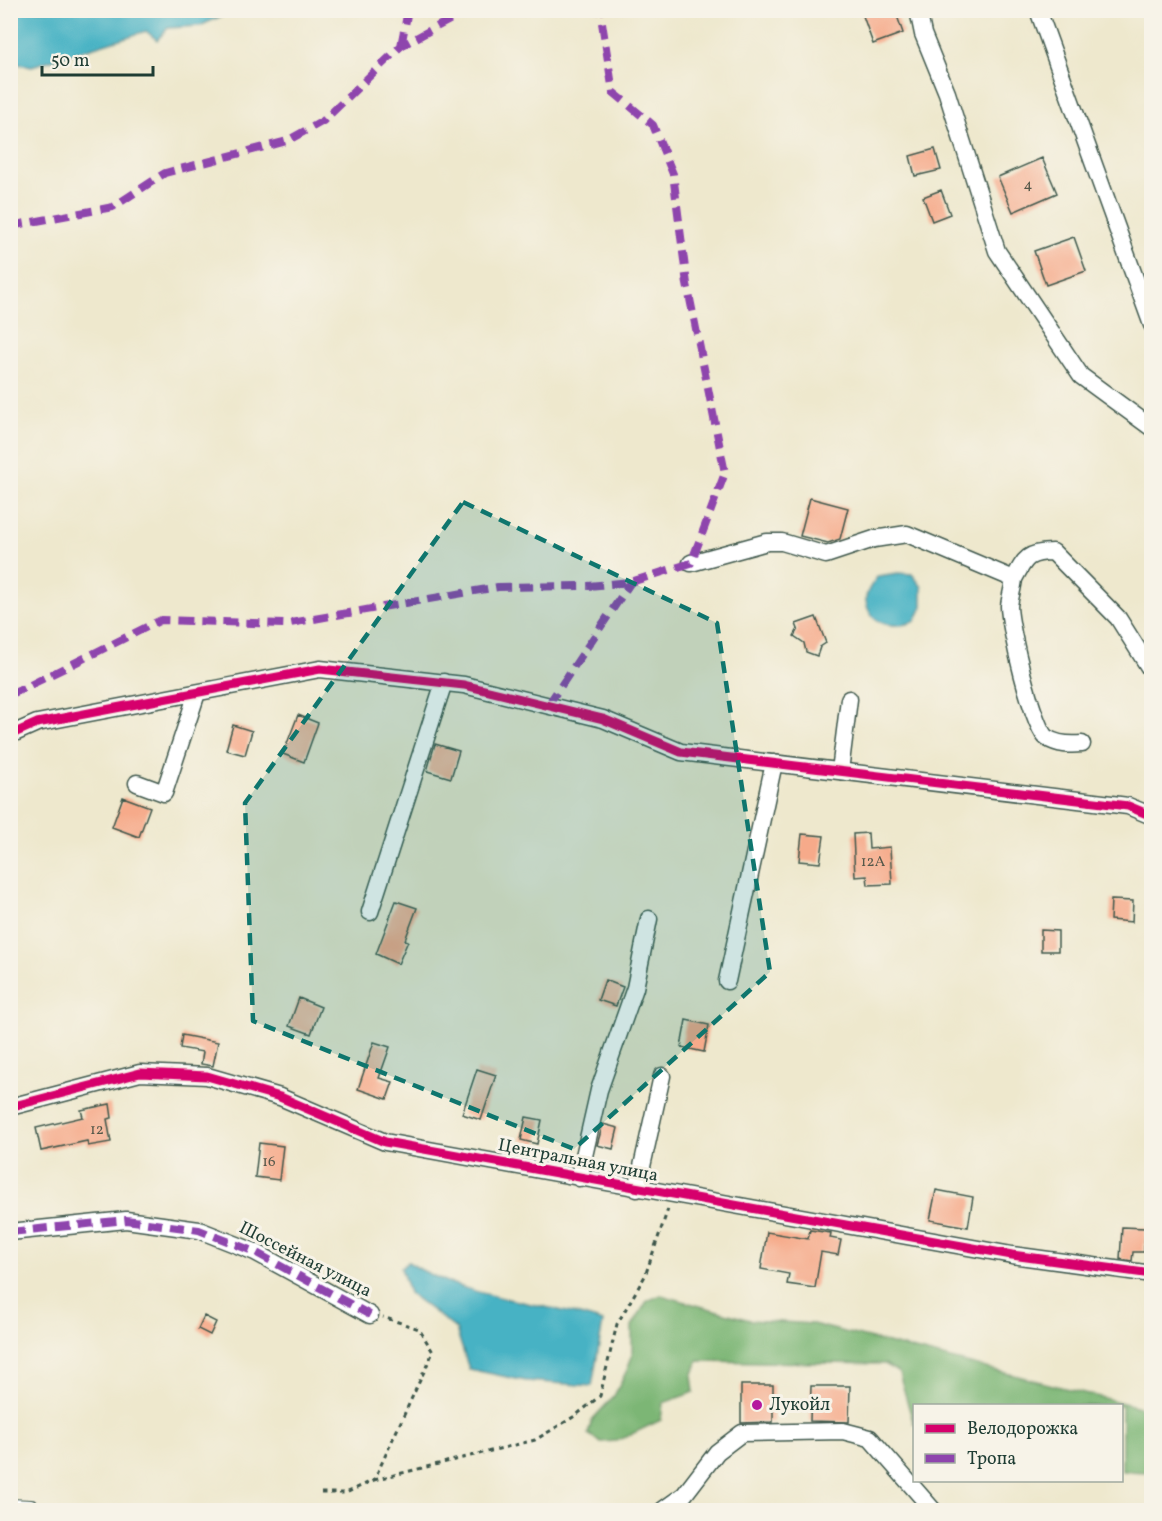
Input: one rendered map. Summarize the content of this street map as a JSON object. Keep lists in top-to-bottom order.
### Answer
{
  "streets": {
    "street": ["Центральная улица", "Шоссейная улица"]
  },
  "places": ["Лукойл"],
  "house_numbers": [
    "4",
    "12А",
    "12",
    "16"
  ],
  "legend": ["Велодорожка", "Тропа"],
  "scale_bar": "50 m"
}
